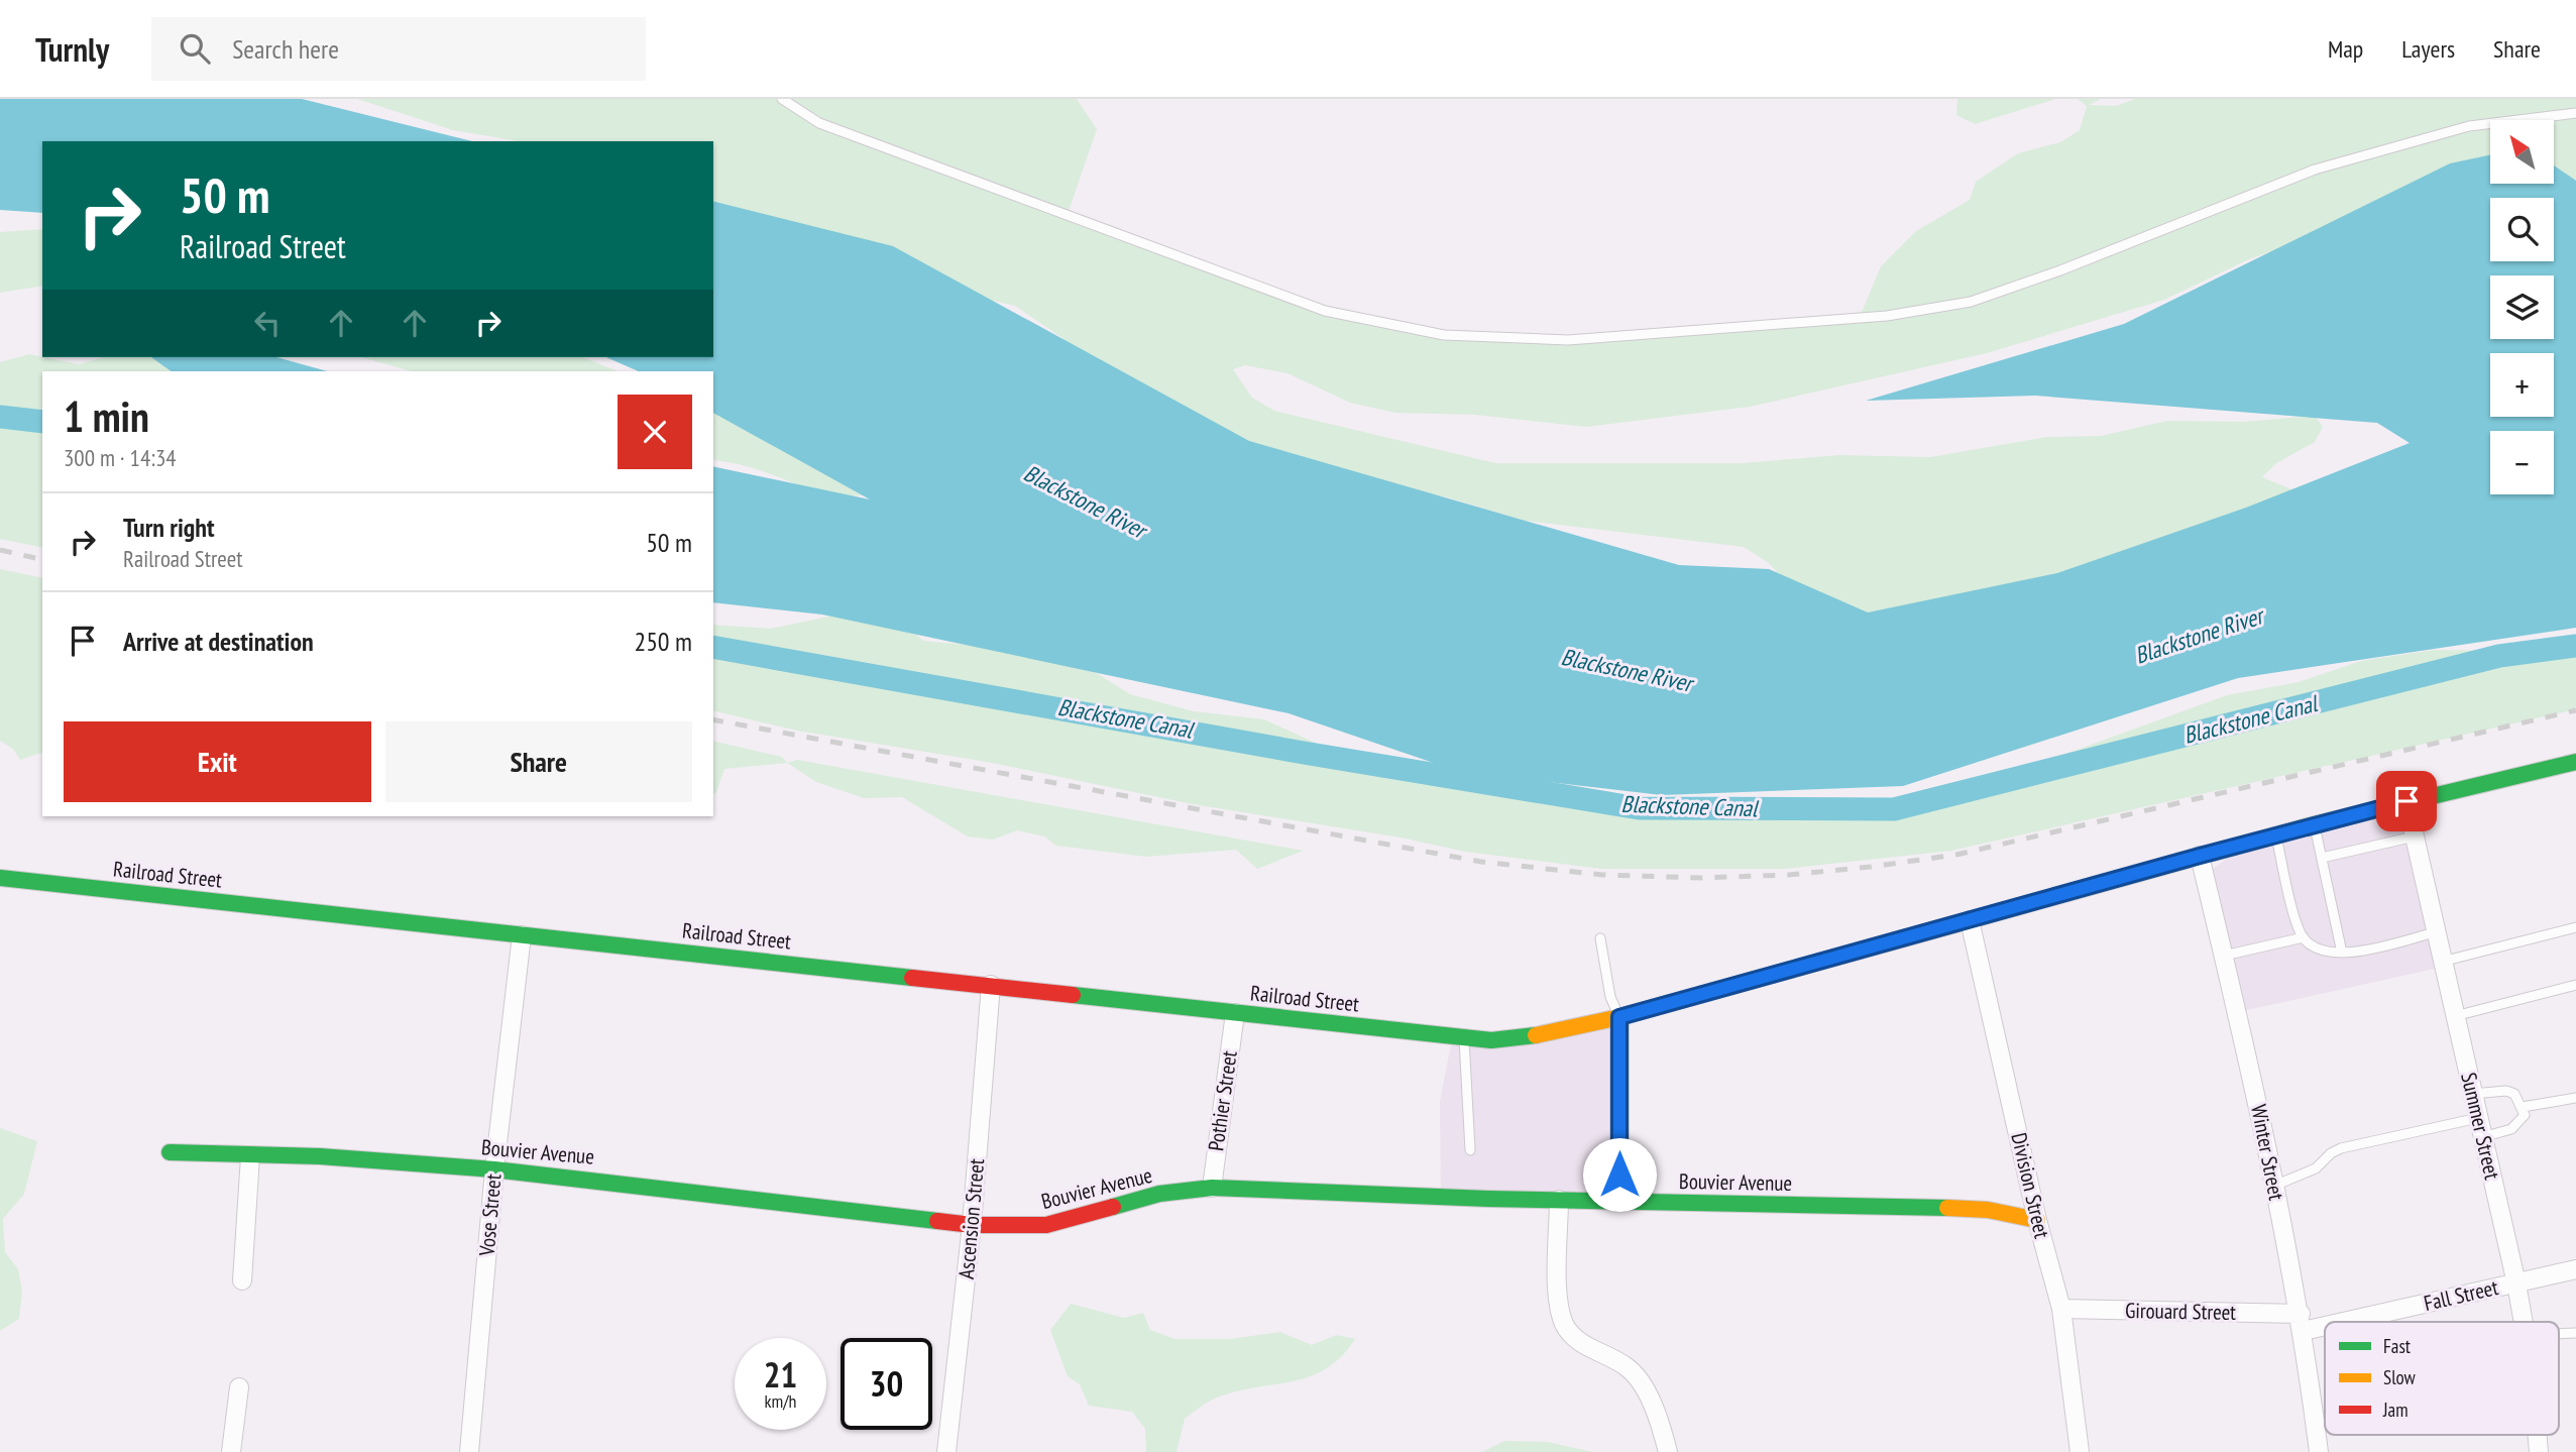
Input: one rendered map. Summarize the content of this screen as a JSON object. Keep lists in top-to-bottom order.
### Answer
{
  "streets": {
    "street": [
      "Railroad Street",
      "Pothier Street",
      "Summer Street",
      "Bouvier Avenue",
      "Winter Street",
      "Division Street",
      "Vose Street",
      "Ascension Street",
      "Fall Street",
      "Girouard Street"
    ]
  },
  "crossings": [
    ["Railroad Street", "Pothier Street"],
    ["Railroad Street", "Summer Street"],
    ["Railroad Street", "Winter Street"],
    ["Railroad Street", "Division Street"],
    ["Railroad Street", "Vose Street"],
    ["Railroad Street", "Ascension Street"],
    ["Pothier Street", "Bouvier Avenue"],
    ["Summer Street", "Fall Street"],
    ["Bouvier Avenue", "Division Street"],
    ["Bouvier Avenue", "Vose Street"],
    ["Bouvier Avenue", "Ascension Street"],
    ["Winter Street", "Fall Street"],
    ["Winter Street", "Girouard Street"],
    ["Division Street", "Girouard Street"],
    ["Fall Street", "Girouard Street"]
  ],
  "water": ["Blackstone River", "Blackstone Canal"],
  "legend": ["Fast", "Slow", "Jam"],
  "north": "top left",
  "page": {
    "header": "Turnly",
    "search": "Search here",
    "nav": ["Map", "Layers", "Share"],
    "map_buttons": ["+", "−"],
    "turn": ["50 m", "Railroad Street"],
    "heading": ["1 min", "300 m · 14:34"],
    "list": [
      {
        "name": "Turn right",
        "note": "Railroad Street",
        "value": "50 m"
      },
      {
        "name": "Arrive at destination",
        "value": "250 m"
      }
    ],
    "buttons": ["Exit", "Share"],
    "speed": "21 km/h",
    "limit": "30"
  }
}
